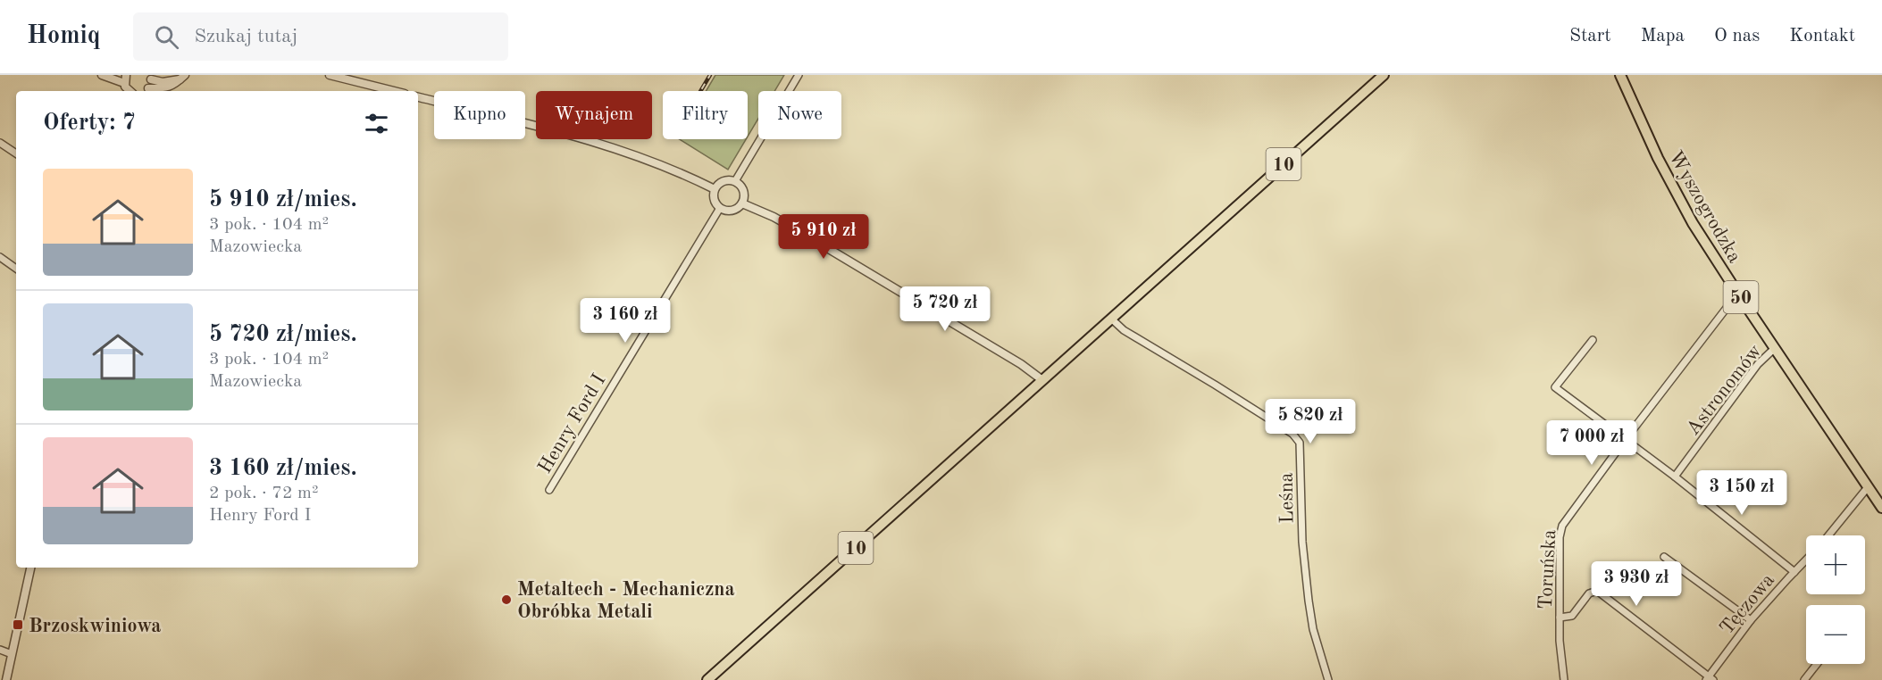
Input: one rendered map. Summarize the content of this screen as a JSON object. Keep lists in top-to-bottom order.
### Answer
{
  "streets": {
    "main road": ["10", "Wyszogrodzka", "50"],
    "street": [
      "Astronomów",
      "Henry Ford I",
      "Leśna",
      "Toruńska",
      "Tęczowa"
    ]
  },
  "crossings": [
    ["10", "Leśna"],
    ["Wyszogrodzka", "Astronomów"],
    ["Wyszogrodzka", "Toruńska"]
  ],
  "places": {
    "other": ["Metaltech - Mechaniczna Obróbka Metali"],
    "transit": ["Brzoskwiniowa"]
  },
  "page": {
    "header": "Homiq",
    "search": "Szukaj tutaj",
    "nav": [
      "Start",
      "Mapa",
      "O nas",
      "Kontakt"
    ],
    "chip": [
      "Kupno",
      "Wynajem",
      "Filtry",
      "Nowe"
    ],
    "heading": "Oferty: 7",
    "list": [
      {
        "name": "5 910 zł/mies.",
        "note": "3 pok. · 104 m² · Mazowiecka"
      },
      {
        "name": "5 720 zł/mies.",
        "note": "3 pok. · 104 m² · Mazowiecka"
      },
      {
        "name": "3 160 zł/mies.",
        "note": "2 pok. · 72 m² · Henry Ford I"
      }
    ],
    "price": [
      "5 910 zł",
      "5 720 zł",
      "3 160 zł",
      "5 820 zł",
      "7 000 zł",
      "3 150 zł",
      "3 930 zł"
    ],
    "map_buttons": ["+", "−"]
  }
}
